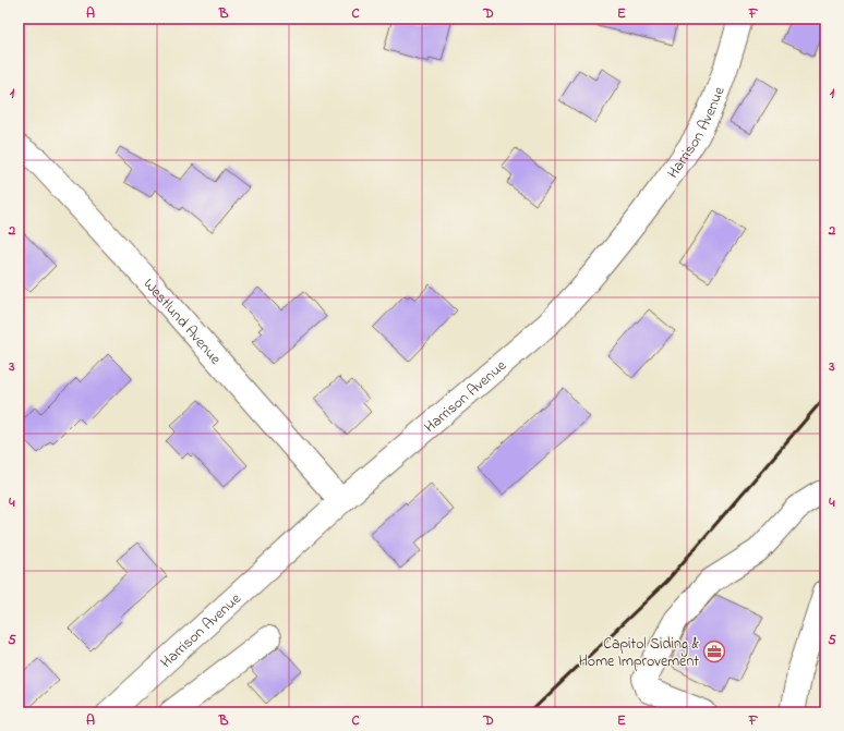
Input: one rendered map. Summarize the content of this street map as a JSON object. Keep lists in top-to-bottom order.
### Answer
{
  "streets": {
    "street": ["Harrison Avenue", "Westlund Avenue"]
  },
  "crossings": [
    ["Harrison Avenue", "Westlund Avenue"]
  ],
  "places": {
    "office": ["Capitol Siding & Home Improvement"]
  },
  "grid": {
    "columns": [
      "A",
      "B",
      "C",
      "D",
      "E",
      "F"
    ],
    "rows": [
      "1",
      "2",
      "3",
      "4",
      "5"
    ]
  }
}
